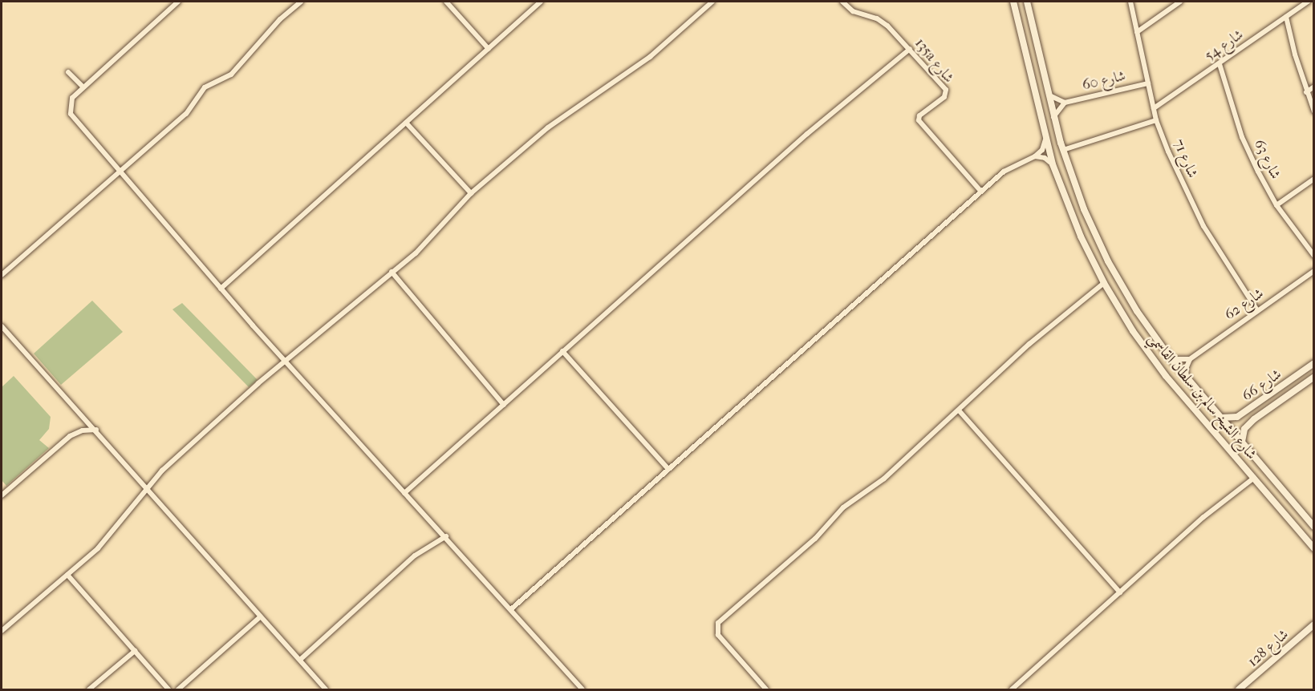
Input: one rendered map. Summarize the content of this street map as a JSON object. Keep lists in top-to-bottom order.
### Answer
{
  "streets": {
    "street": [
      "شارع 54",
      "135a شارع",
      "شارع 60",
      "شارع 71",
      "شارع 63",
      "شارع 62",
      "شارع 66",
      "شارع الشيخ سالم بن سلطان القاسمي",
      "شارع 128"
    ]
  },
  "crossings": [
    ["شارع 54", "شارع 71"],
    ["شارع 54", "شارع 63"],
    ["شارع 60", "شارع 71"],
    ["شارع 60", "شارع الشيخ سالم بن سلطان القاسمي"],
    ["شارع 71", "شارع 62"],
    ["شارع 66", "شارع الشيخ سالم بن سلطان القاسمي"]
  ]
}
